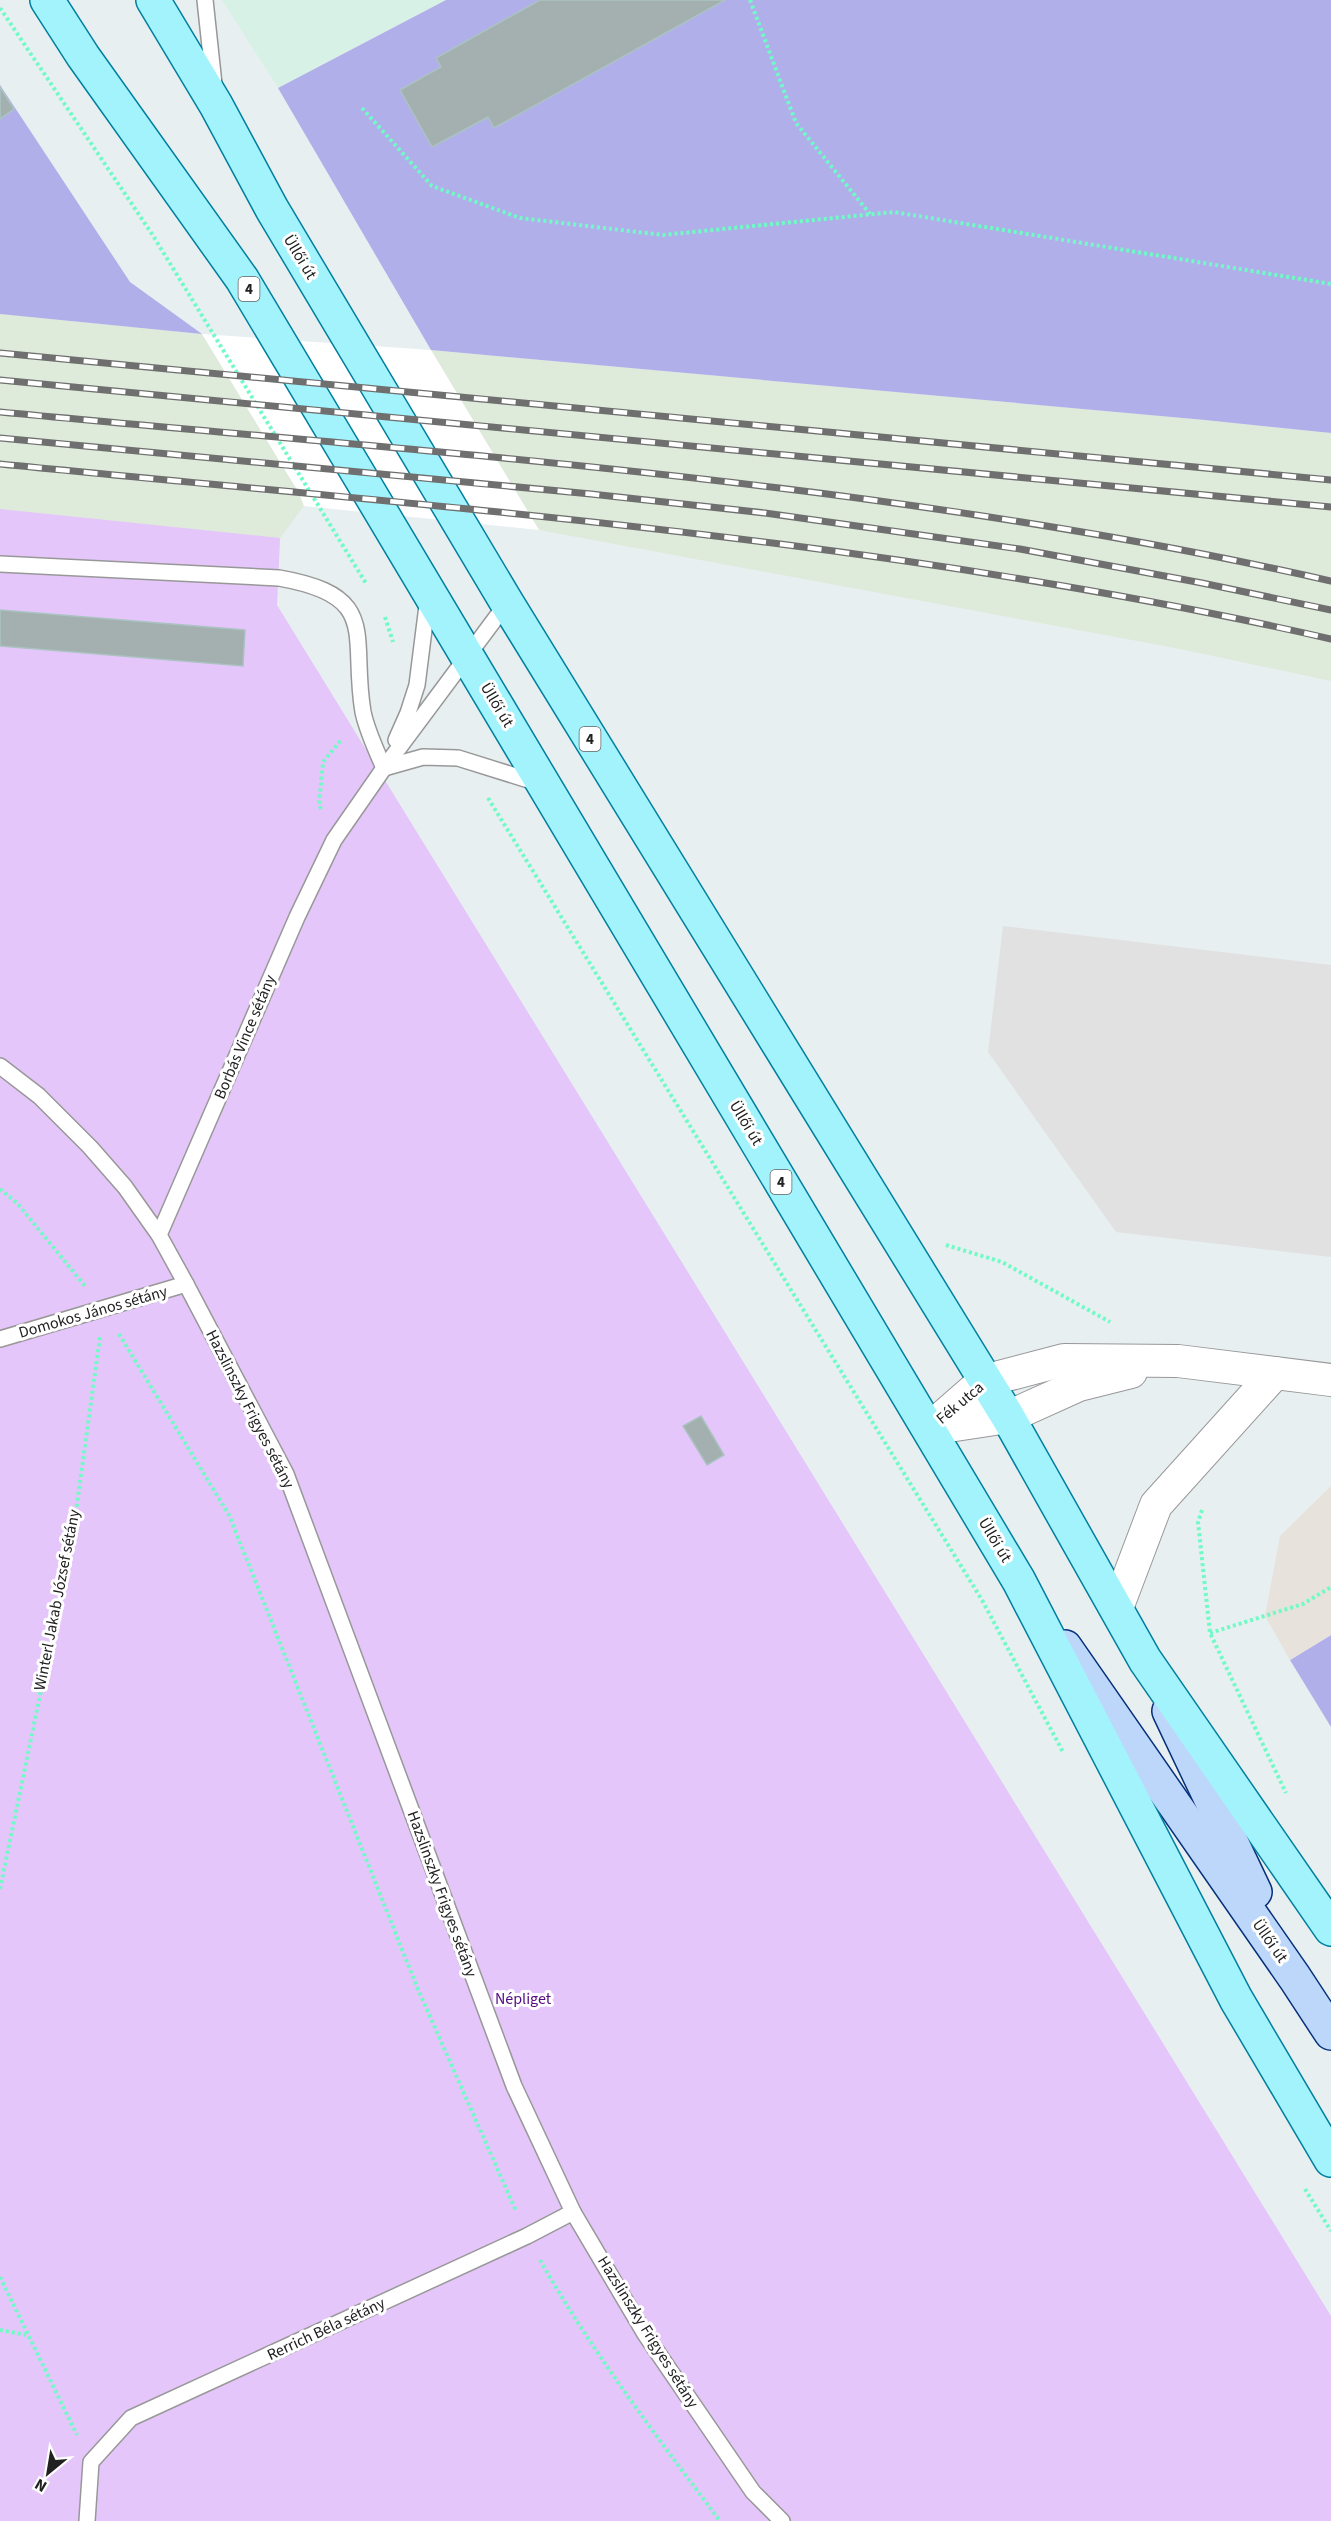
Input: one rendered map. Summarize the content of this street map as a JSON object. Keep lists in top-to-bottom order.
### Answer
{
  "streets": {
    "main road": ["Üllői út", "4"],
    "street": ["Fék utca"],
    "lane": [
      "Borbás Vince sétány",
      "Domokos János sétány",
      "Hazslinszky Frigyes sétány",
      "Rerrich Béla sétány"
    ],
    "path": ["Winterl Jakab József sétány"]
  },
  "crossings": [
    ["Üllői út", "Fék utca"],
    ["Borbás Vince sétány", "Hazslinszky Frigyes sétány"],
    ["Domokos János sétány", "Hazslinszky Frigyes sétány"],
    ["Domokos János sétány", "Winterl Jakab József sétány"],
    ["Hazslinszky Frigyes sétány", "Rerrich Béla sétány"]
  ],
  "parks": ["Népliget"],
  "north": "bottom left"
}
